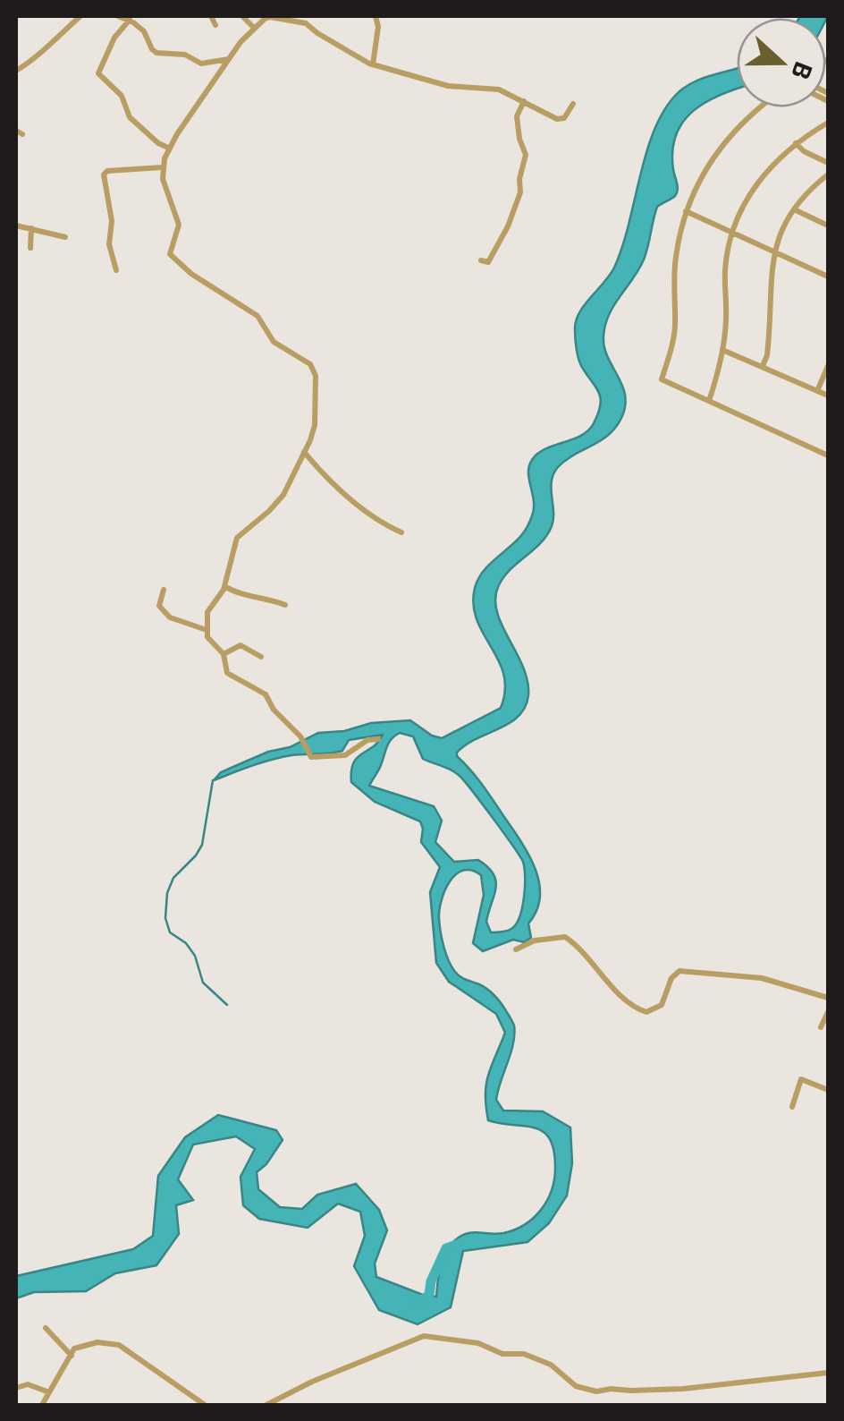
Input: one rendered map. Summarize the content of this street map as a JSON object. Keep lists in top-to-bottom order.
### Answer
{
  "north": "right"
}
